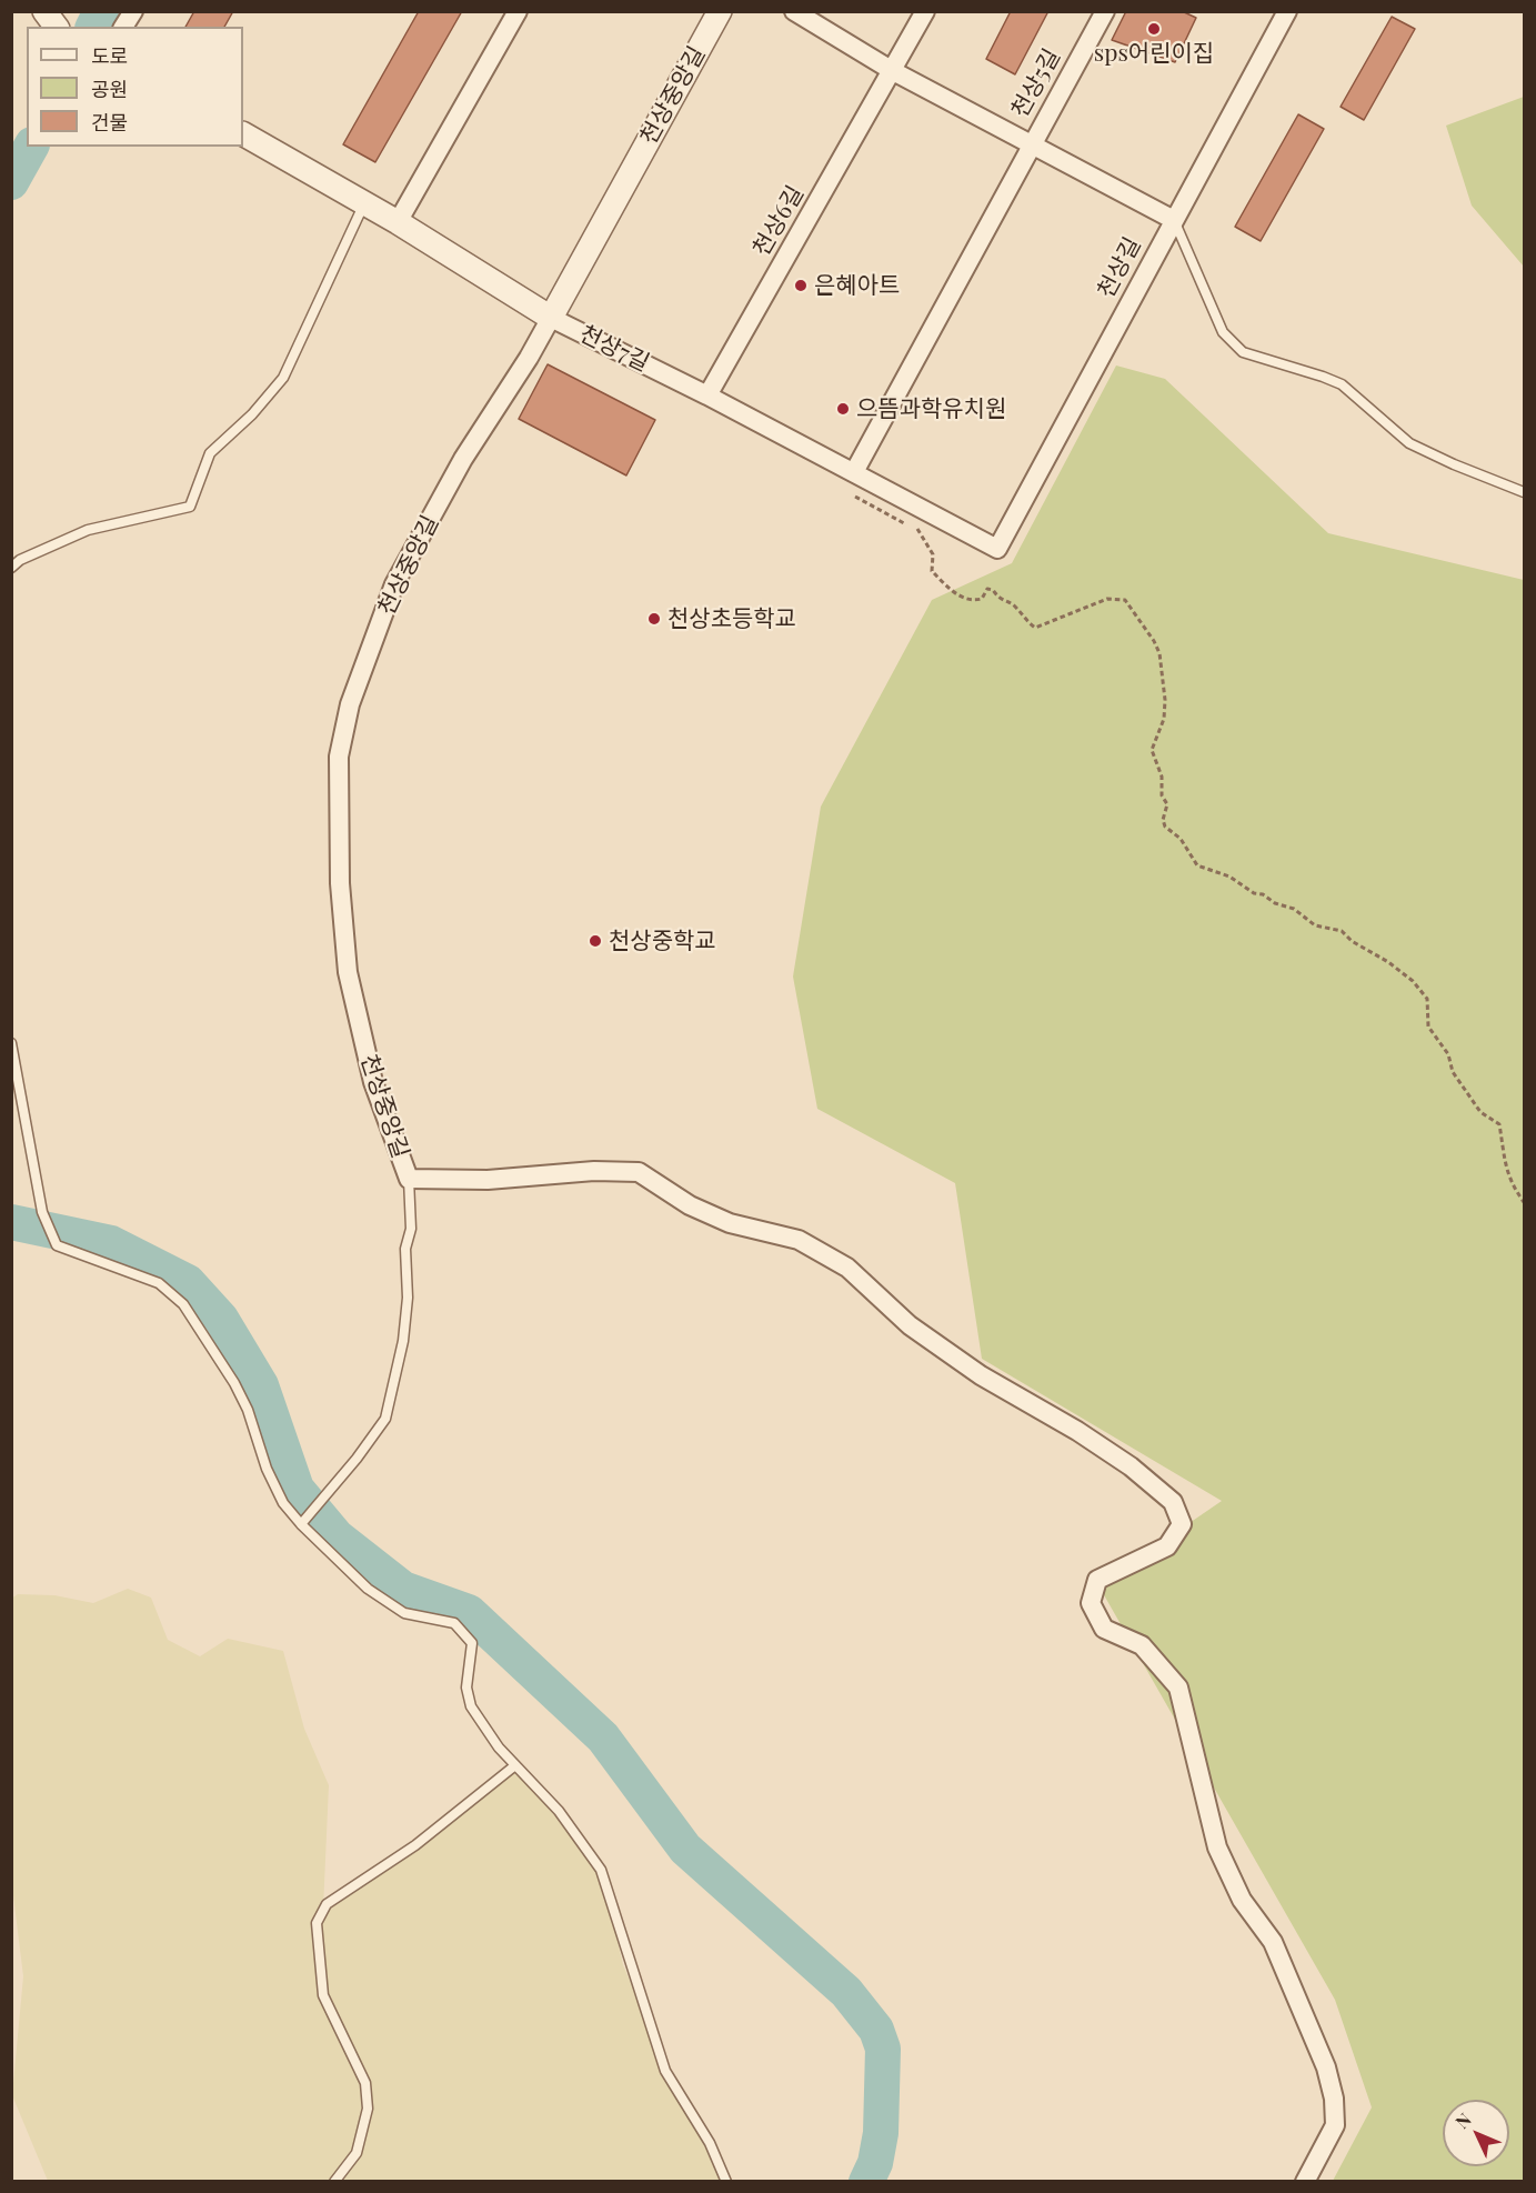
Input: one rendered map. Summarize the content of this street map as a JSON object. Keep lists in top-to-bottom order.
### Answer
{
  "streets": {
    "street": [
      "천상5길",
      "천상중앙길",
      "천상6길",
      "천상길",
      "천상7길"
    ]
  },
  "crossings": [
    ["천상중앙길", "천상7길"],
    ["천상6길", "천상7길"],
    ["천상길", "천상7길"]
  ],
  "places": [
    "sps어린이집",
    "은혜아트",
    "으뜸과학유치원",
    "천상초등학교",
    "천상중학교"
  ],
  "legend": ["도로", "공원", "건물"],
  "north": "top left"
}
